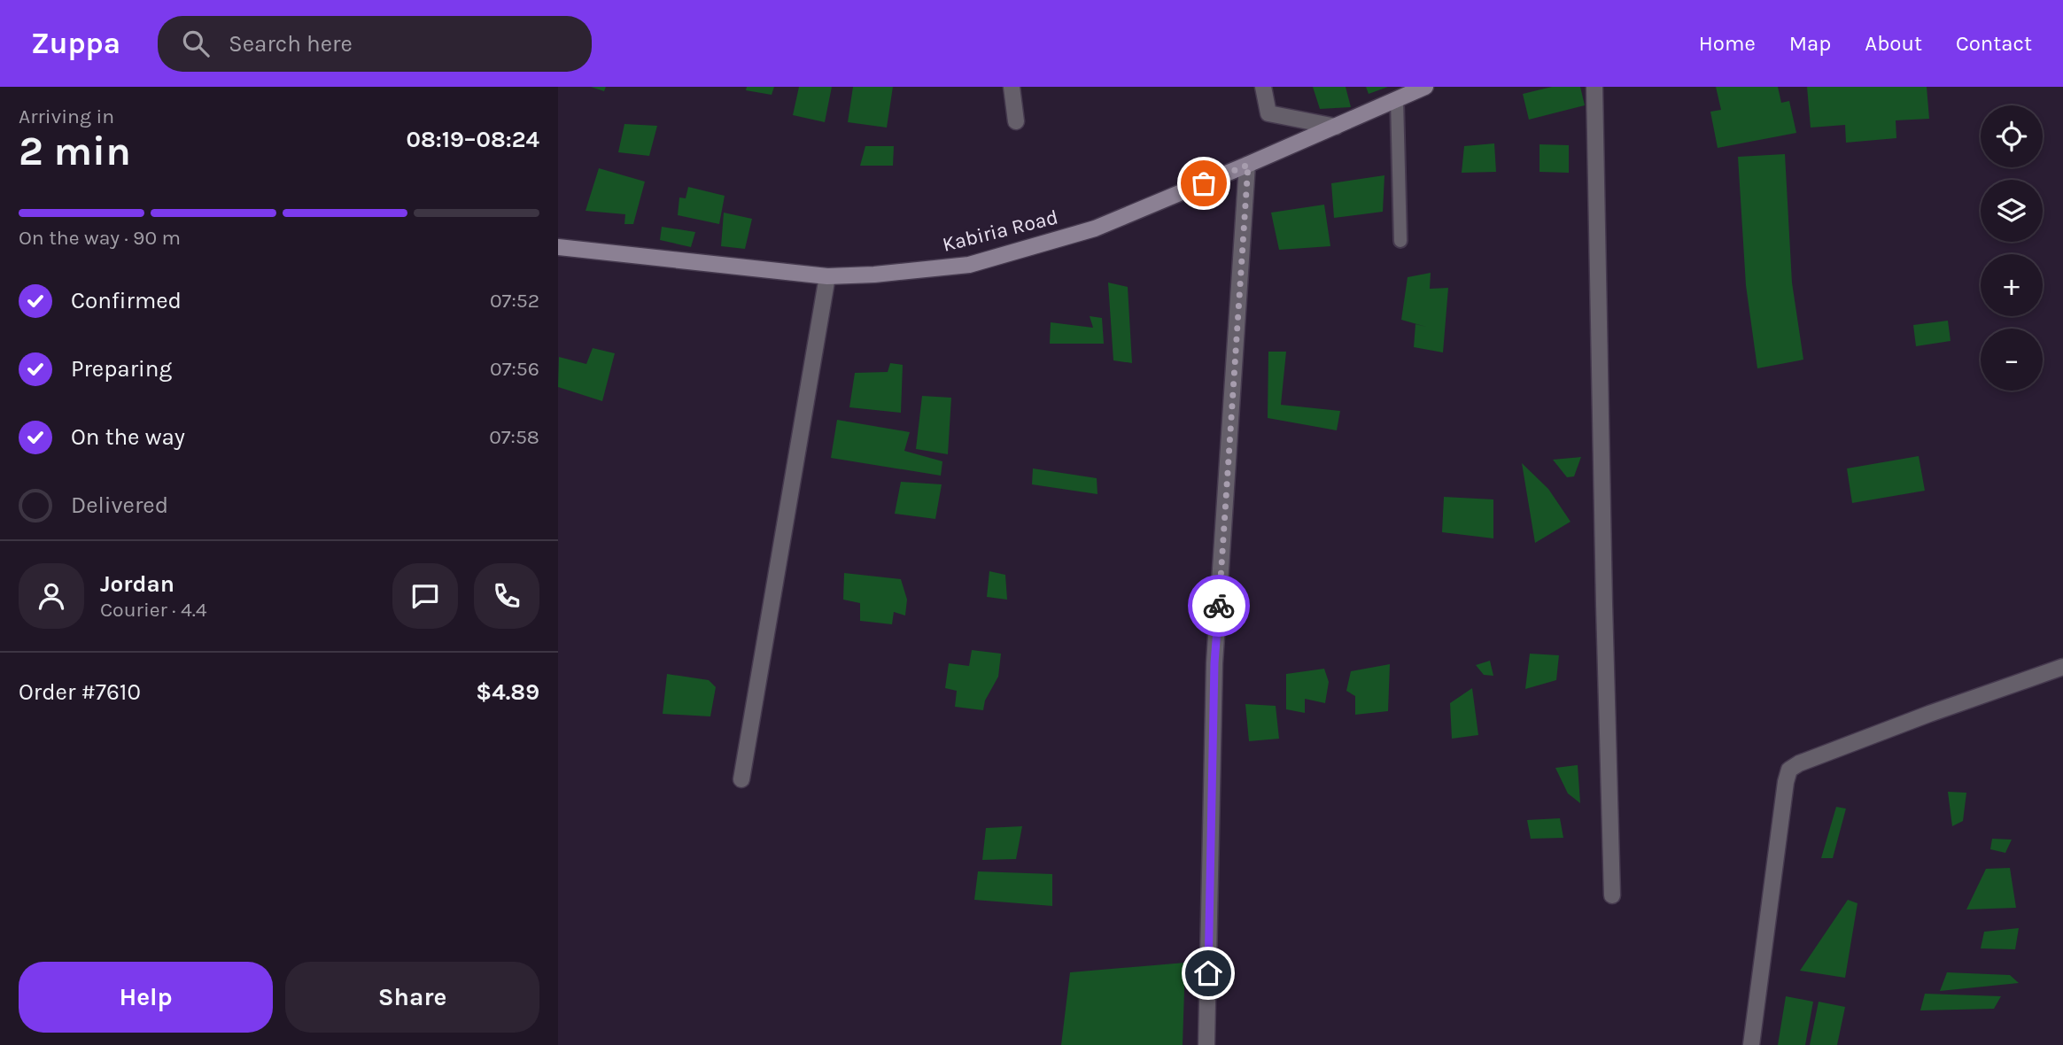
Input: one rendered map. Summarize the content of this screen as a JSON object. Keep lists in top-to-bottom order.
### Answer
{
  "streets": {
    "main road": ["Kabiria Road"]
  },
  "page": {
    "header": "Zuppa",
    "search": "Search here",
    "nav": [
      "Home",
      "Map",
      "About",
      "Contact"
    ],
    "heading": ["2 min", "Arriving in", "08:19–08:24"],
    "panel": [
      "Jordan",
      "Courier · 4.4",
      "Order #7610",
      "$4.89"
    ],
    "map_buttons": ["+", "−"],
    "bar": "On the way · 90 m",
    "list": [
      ["Confirmed", "07:52"],
      ["Preparing", "07:56"],
      ["On the way", "07:58"],
      "Delivered"
    ],
    "buttons": ["Help", "Share"]
  }
}
